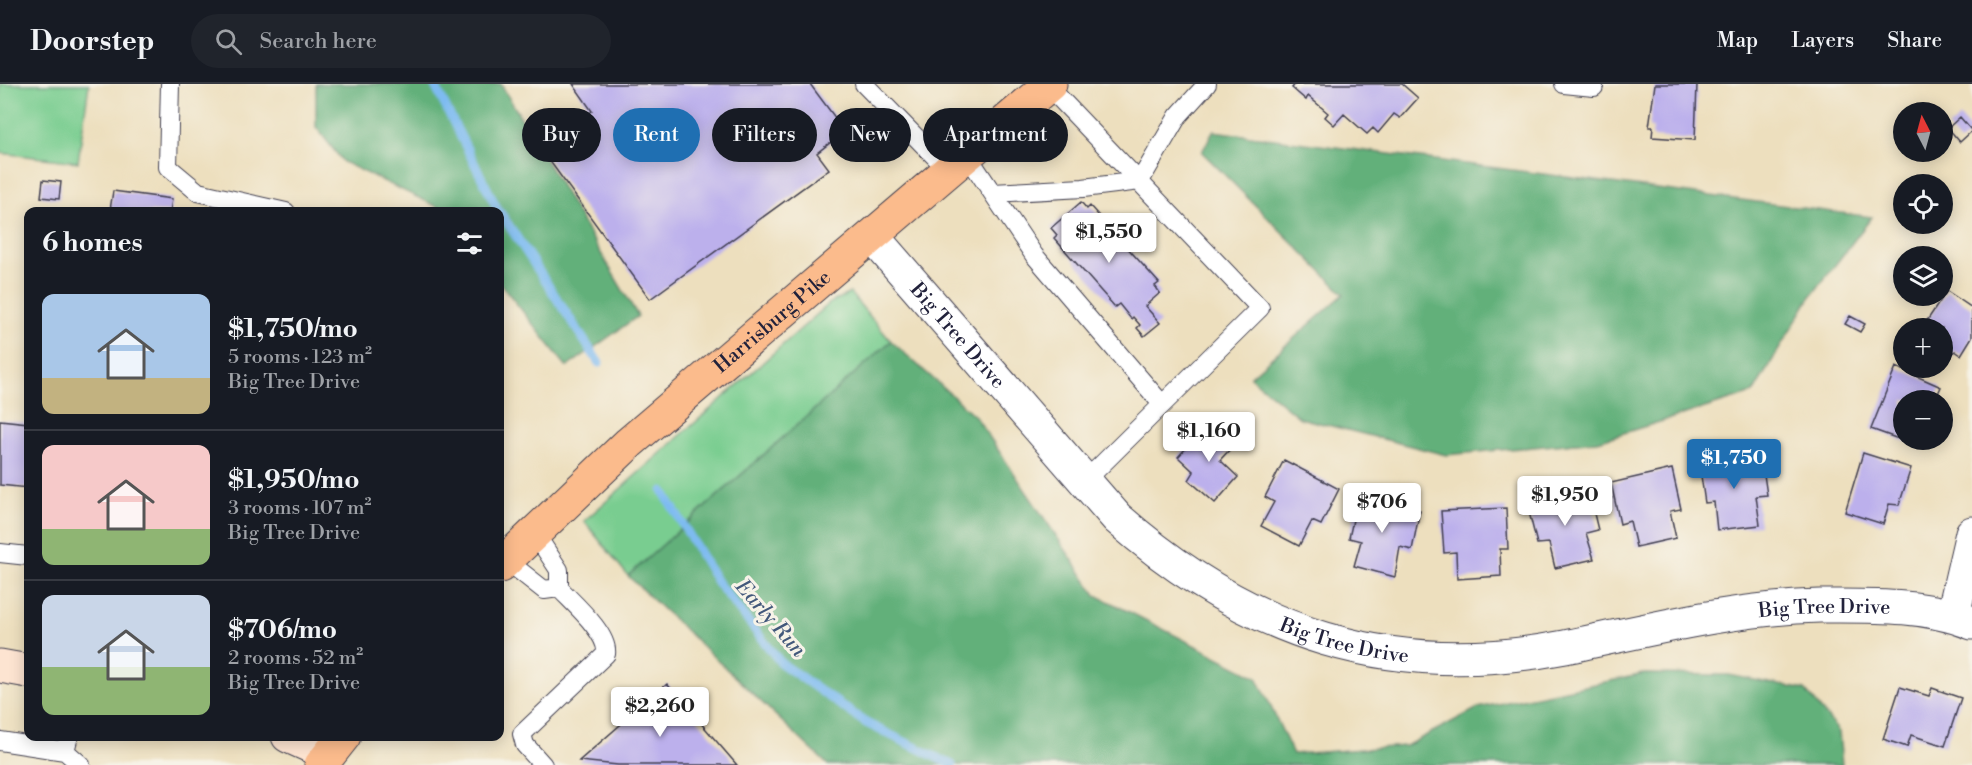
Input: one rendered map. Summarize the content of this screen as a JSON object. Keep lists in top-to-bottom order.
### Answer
{
  "streets": {
    "main road": ["Harrisburg Pike"],
    "street": ["Big Tree Drive"]
  },
  "crossings": [
    ["Harrisburg Pike", "Big Tree Drive"]
  ],
  "water": ["Early Run"],
  "north": "top",
  "page": {
    "header": "Doorstep",
    "search": "Search here",
    "nav": ["Map", "Layers", "Share"],
    "map_buttons": ["+", "−"],
    "chip": [
      "Buy",
      "Rent",
      "Filters",
      "New",
      "Apartment"
    ],
    "heading": "6 homes",
    "price": [
      "$1,550",
      "$1,160",
      "$1,750",
      "$1,950",
      "$706",
      "$2,260"
    ],
    "list": [
      {
        "name": "$1,750/mo",
        "note": "5 rooms · 123 m² · Big Tree Drive"
      },
      {
        "name": "$1,950/mo",
        "note": "3 rooms · 107 m² · Big Tree Drive"
      },
      {
        "name": "$706/mo",
        "note": "2 rooms · 52 m² · Big Tree Drive"
      }
    ]
  }
}
